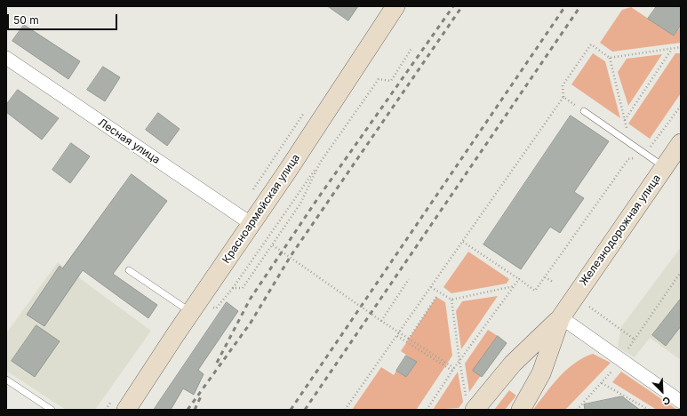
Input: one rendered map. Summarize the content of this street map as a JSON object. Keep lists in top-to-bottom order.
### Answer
{
  "streets": {
    "main road": ["Красноармейская улица", "Железнодорожная улица"],
    "street": ["Лесная улица"]
  },
  "crossings": [
    ["Лесная улица", "Красноармейская улица"]
  ],
  "scale_bar": "50 m",
  "north": "bottom right"
}
